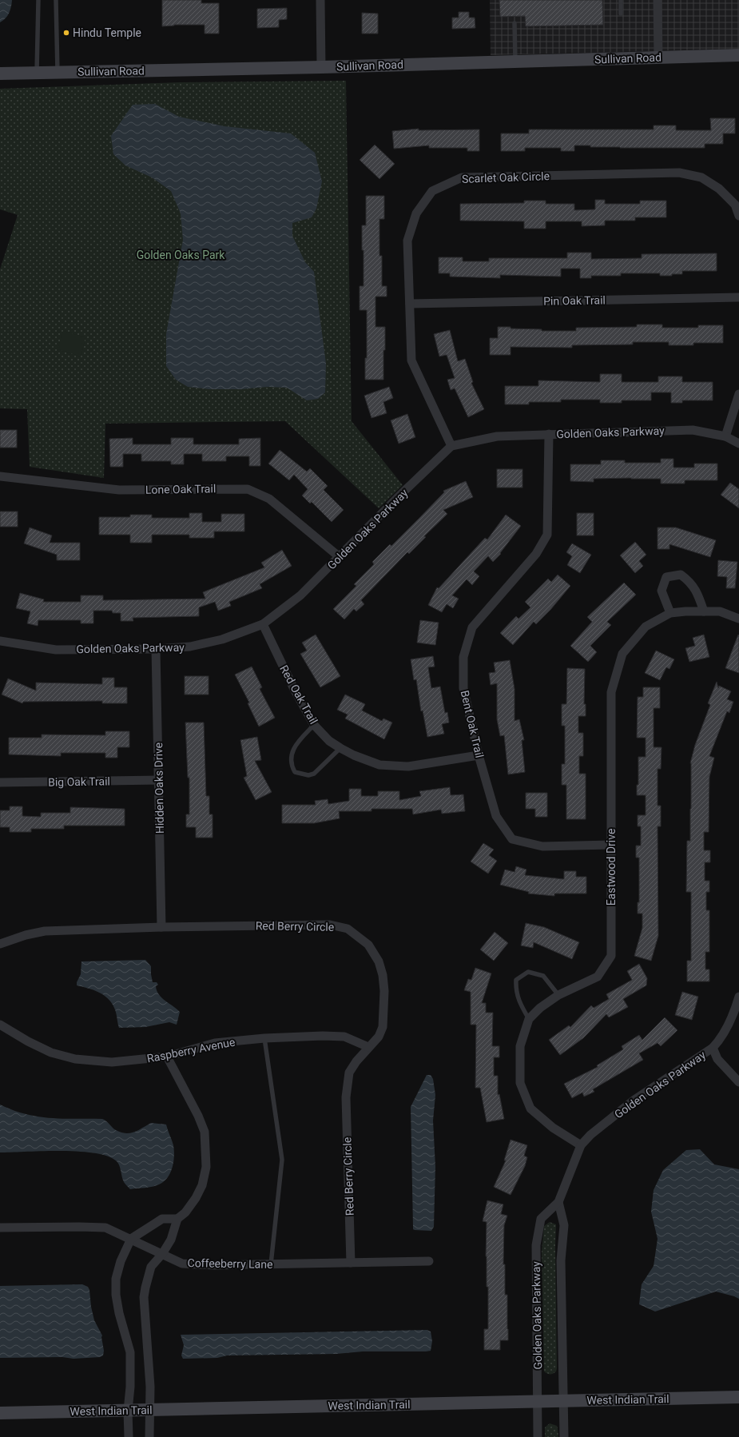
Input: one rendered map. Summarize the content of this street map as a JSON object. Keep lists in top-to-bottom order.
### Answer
{
  "streets": {
    "street": [
      "Sullivan Road",
      "Scarlet Oak Circle",
      "Pin Oak Trail",
      "Golden Oaks Parkway",
      "Lone Oak Trail",
      "Red Oak Trail",
      "Bent Oak Trail",
      "Big Oak Trail",
      "Hidden Oaks Drive",
      "Eastwood Drive",
      "Red Berry Circle",
      "Raspberry Avenue",
      "Coffeeberry Lane",
      "West Indian Trail"
    ]
  },
  "crossings": [
    ["Scarlet Oak Circle", "Pin Oak Trail"],
    ["Scarlet Oak Circle", "Golden Oaks Parkway"],
    ["Golden Oaks Parkway", "Lone Oak Trail"],
    ["Golden Oaks Parkway", "Red Oak Trail"],
    ["Golden Oaks Parkway", "Bent Oak Trail"],
    ["Golden Oaks Parkway", "Hidden Oaks Drive"],
    ["Golden Oaks Parkway", "Eastwood Drive"],
    ["Golden Oaks Parkway", "West Indian Trail"],
    ["Red Oak Trail", "Bent Oak Trail"],
    ["Bent Oak Trail", "Eastwood Drive"],
    ["Big Oak Trail", "Hidden Oaks Drive"],
    ["Hidden Oaks Drive", "Red Berry Circle"],
    ["Red Berry Circle", "Raspberry Avenue"],
    ["Red Berry Circle", "Coffeeberry Lane"]
  ],
  "parks": ["Golden Oaks Park"],
  "places": ["Hindu Temple"]
}
